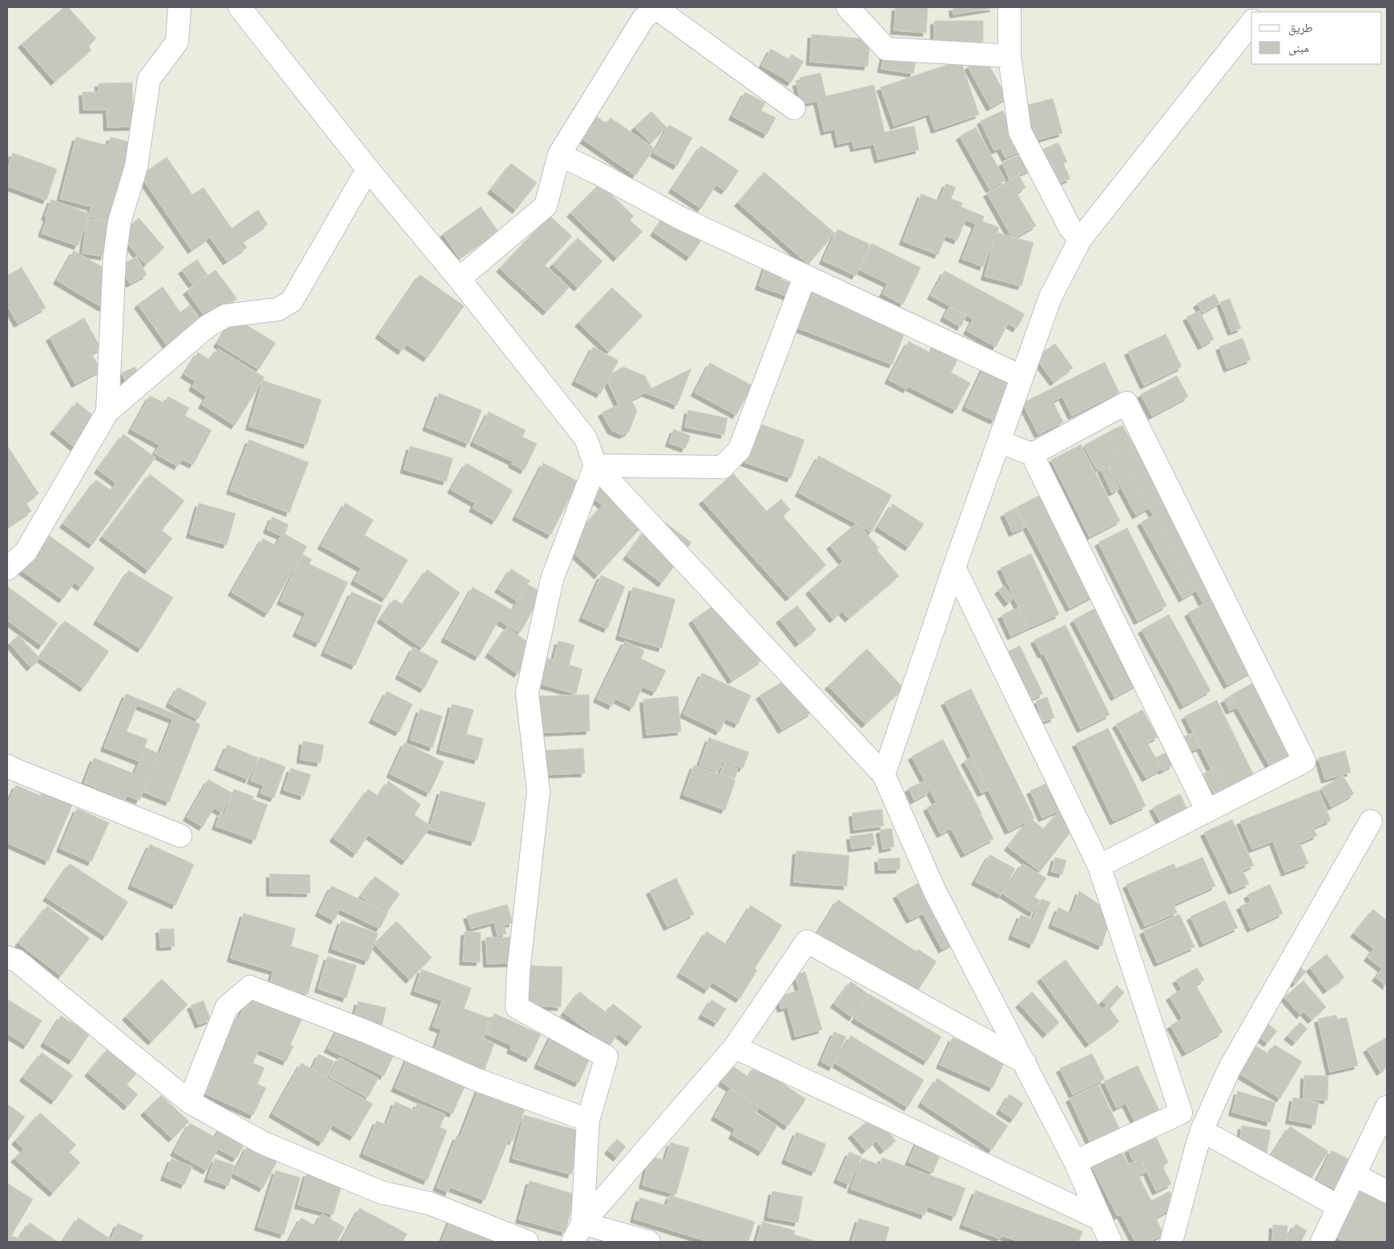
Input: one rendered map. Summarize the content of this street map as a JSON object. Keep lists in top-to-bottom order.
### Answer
{
  "legend": ["طريق", "مبنى"]
}
